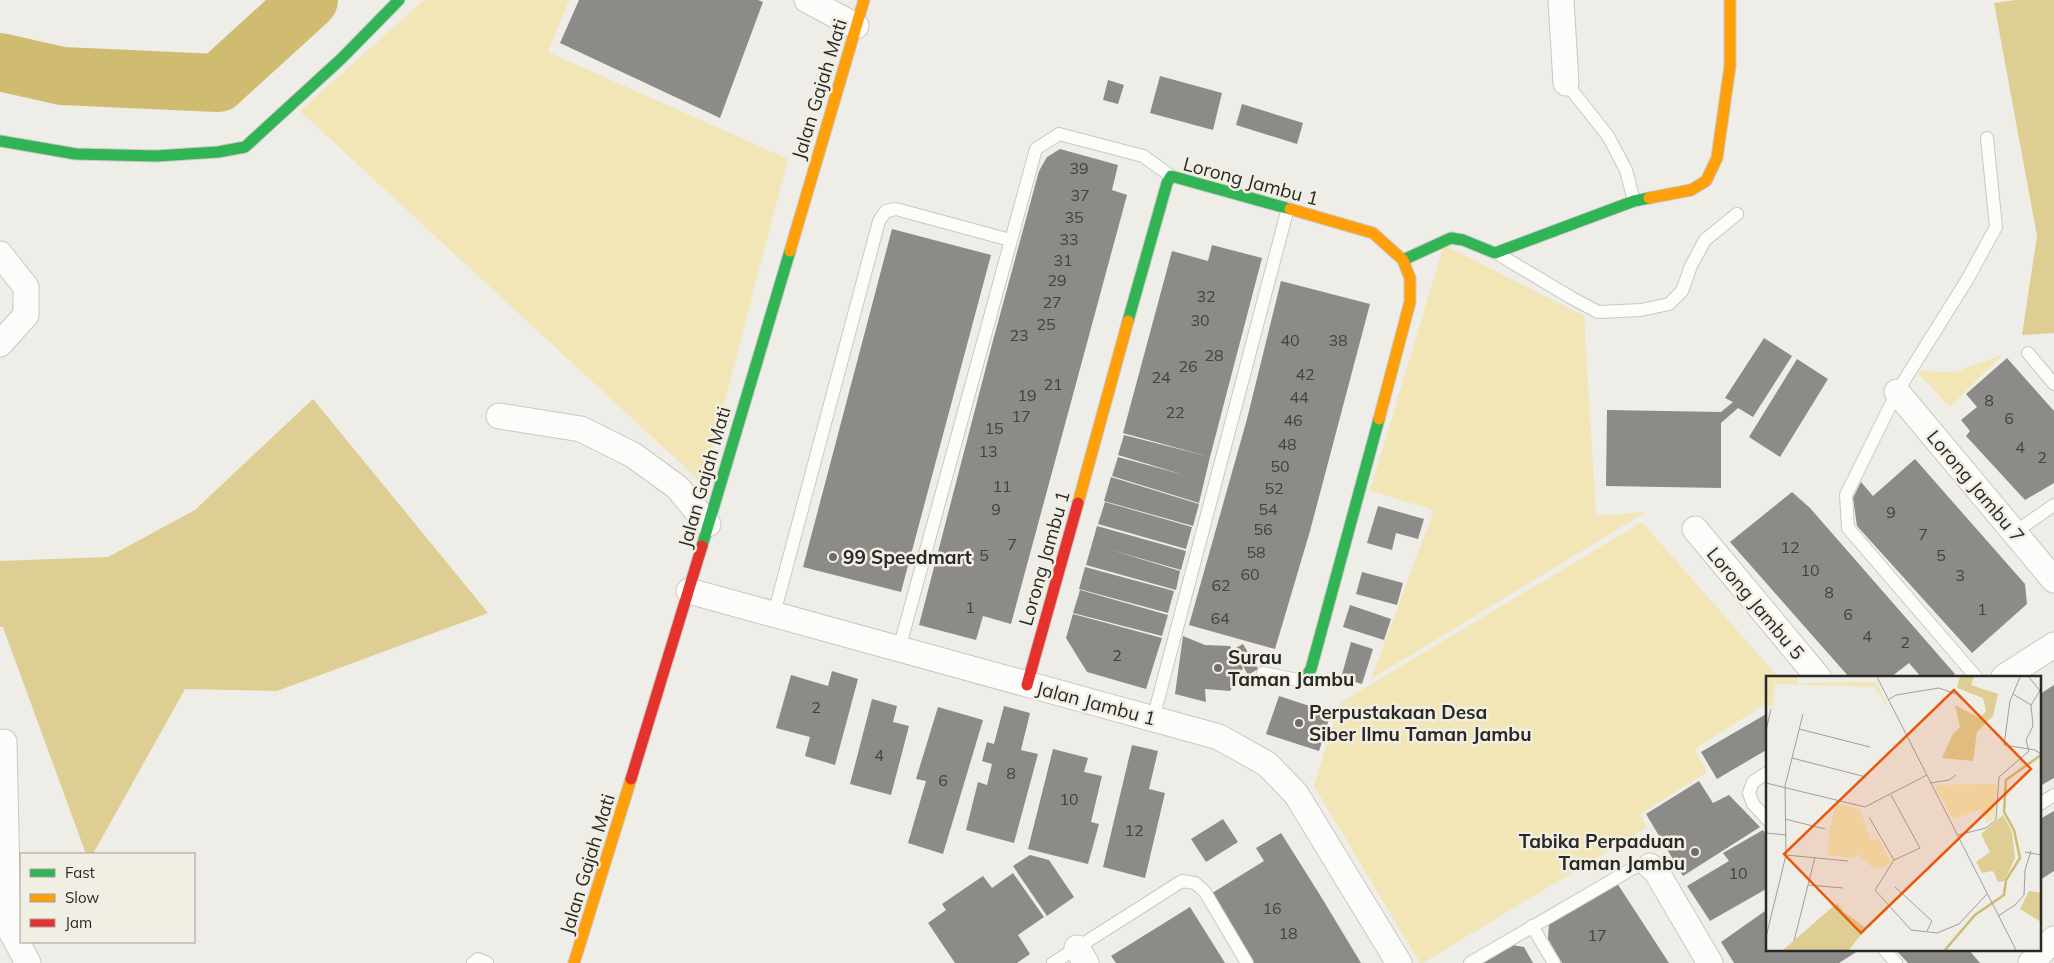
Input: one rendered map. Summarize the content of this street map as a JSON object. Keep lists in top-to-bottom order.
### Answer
{
  "streets": {
    "street": [
      "Jalan Gajah Mati",
      "Lorong Jambu 1",
      "Lorong Jambu 7",
      "Lorong Jambu 5",
      "Jalan Jambu 1"
    ]
  },
  "crossings": [
    ["Jalan Gajah Mati", "Jalan Jambu 1"],
    ["Lorong Jambu 1", "Jalan Jambu 1"]
  ],
  "places": [
    "99 Speedmart",
    "Surau Taman Jambu",
    "Perpustakaan Desa Siber Ilmu Taman Jambu",
    "Tabika Perpaduan Taman Jambu"
  ],
  "house_numbers": [
    "39",
    "37",
    "35",
    "33",
    "31",
    "29",
    "32",
    "27",
    "30",
    "25",
    "23",
    "40",
    "38",
    "28",
    "26",
    "42",
    "24",
    "21",
    "19",
    "44",
    "8",
    "22",
    "17",
    "6",
    "46",
    "15",
    "48",
    "4",
    "13",
    "2",
    "50",
    "11",
    "52",
    "9",
    "54",
    "9",
    "56",
    "7",
    "7",
    "12",
    "58",
    "5",
    "5",
    "10",
    "60",
    "3",
    "62",
    "8",
    "1",
    "1",
    "6",
    "64",
    "4",
    "2",
    "2",
    "2",
    "4",
    "8",
    "6",
    "10",
    "12",
    "10",
    "16",
    "18",
    "17"
  ],
  "legend": ["Fast", "Slow", "Jam"]
}
